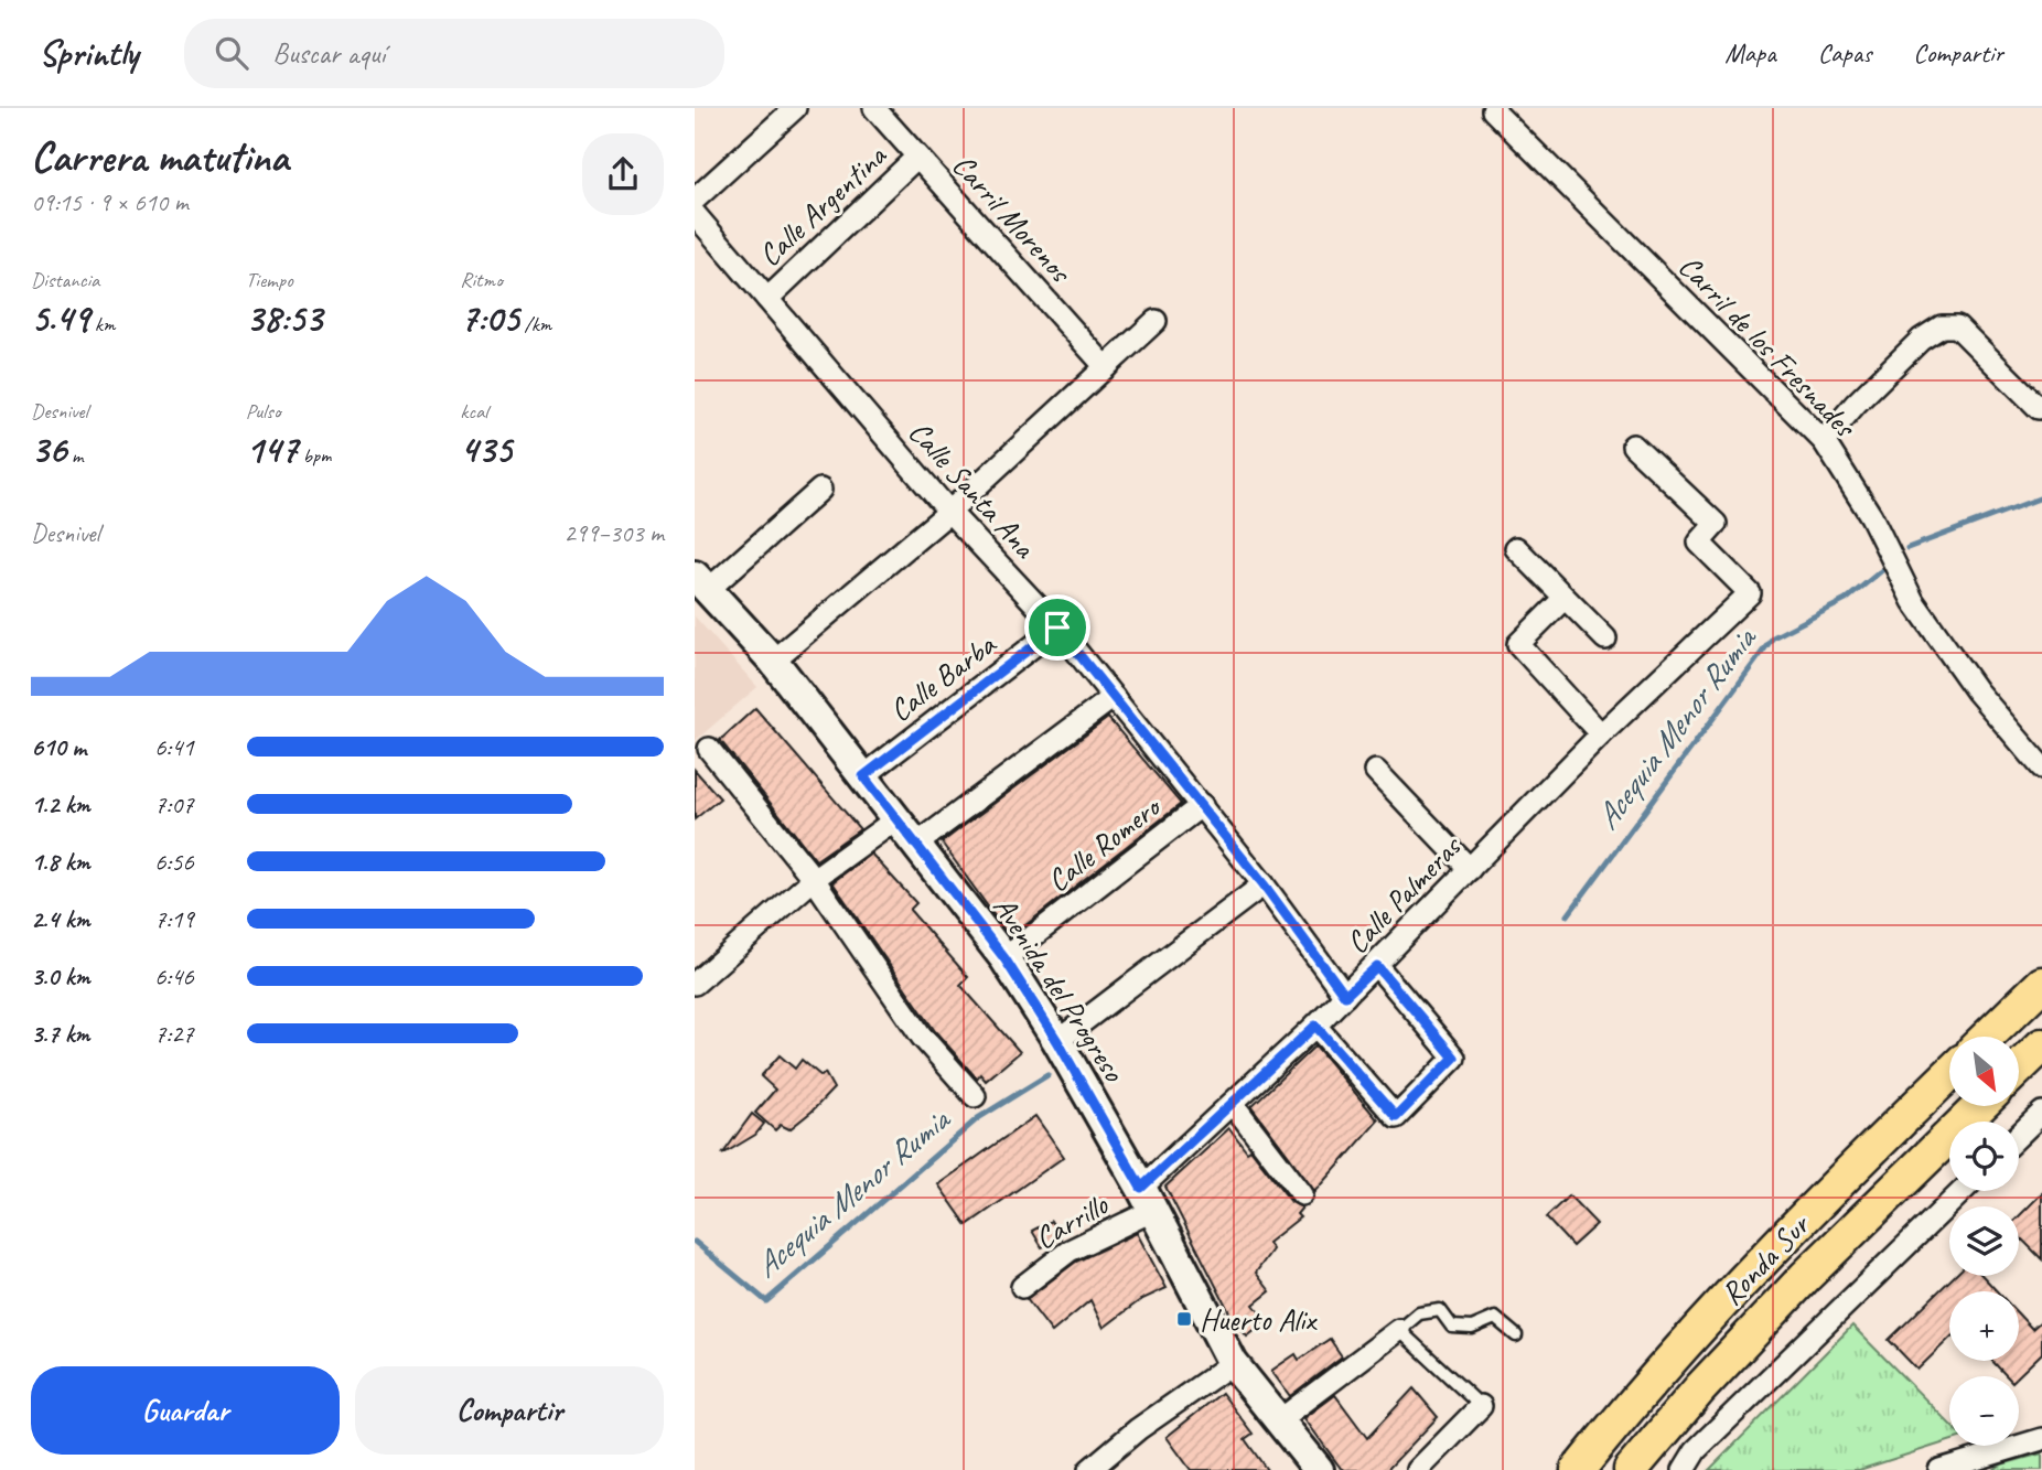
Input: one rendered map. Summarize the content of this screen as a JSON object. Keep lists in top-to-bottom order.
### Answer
{
  "streets": {
    "main road": ["Avenida del Progreso", "Ronda Sur"],
    "street": [
      "Calle Argentina",
      "Carril Morenos",
      "Carril de los Fresnades",
      "Calle Santa Ana",
      "Calle Barba",
      "Calle Romero",
      "Calle Palmeras",
      "Carrillo"
    ]
  },
  "crossings": [
    ["Calle Argentina", "Carril Morenos"],
    ["Calle Argentina", "Calle Santa Ana"],
    ["Calle Santa Ana", "Calle Barba"],
    ["Calle Santa Ana", "Calle Romero"],
    ["Calle Santa Ana", "Calle Palmeras"],
    ["Calle Barba", "Avenida del Progreso"],
    ["Calle Romero", "Avenida del Progreso"],
    ["Calle Palmeras", "Avenida del Progreso"],
    ["Calle Palmeras", "Carrillo"],
    ["Avenida del Progreso", "Carrillo"]
  ],
  "water": ["Acequia Menor Rumia"],
  "places": {
    "transit": ["Huerto Alix"]
  },
  "north": "bottom right",
  "page": {
    "header": "Sprintly",
    "search": "Buscar aquí",
    "nav": ["Mapa", "Capas", "Compartir"],
    "heading": ["Carrera matutina", "09:15 · 9 × 610 m"],
    "stats": [
      ["Distancia", "5.49 km"],
      ["Tiempo", "38:53"],
      ["Ritmo", "7:05 /km"],
      ["Desnivel", "36 m"],
      ["Pulso", "147 bpm"],
      ["kcal", "435"]
    ],
    "chart": ["Desnivel", "299–303 m"],
    "list": [
      {
        "name": "610 m",
        "note": "6:41"
      },
      {
        "name": "1.2 km",
        "note": "7:07"
      },
      {
        "name": "1.8 km",
        "note": "6:56"
      },
      {
        "name": "2.4 km",
        "note": "7:19"
      },
      {
        "name": "3.0 km",
        "note": "6:46"
      },
      {
        "name": "3.7 km",
        "note": "7:27"
      }
    ],
    "map_buttons": ["+", "−"],
    "buttons": ["Guardar", "Compartir"]
  }
}
